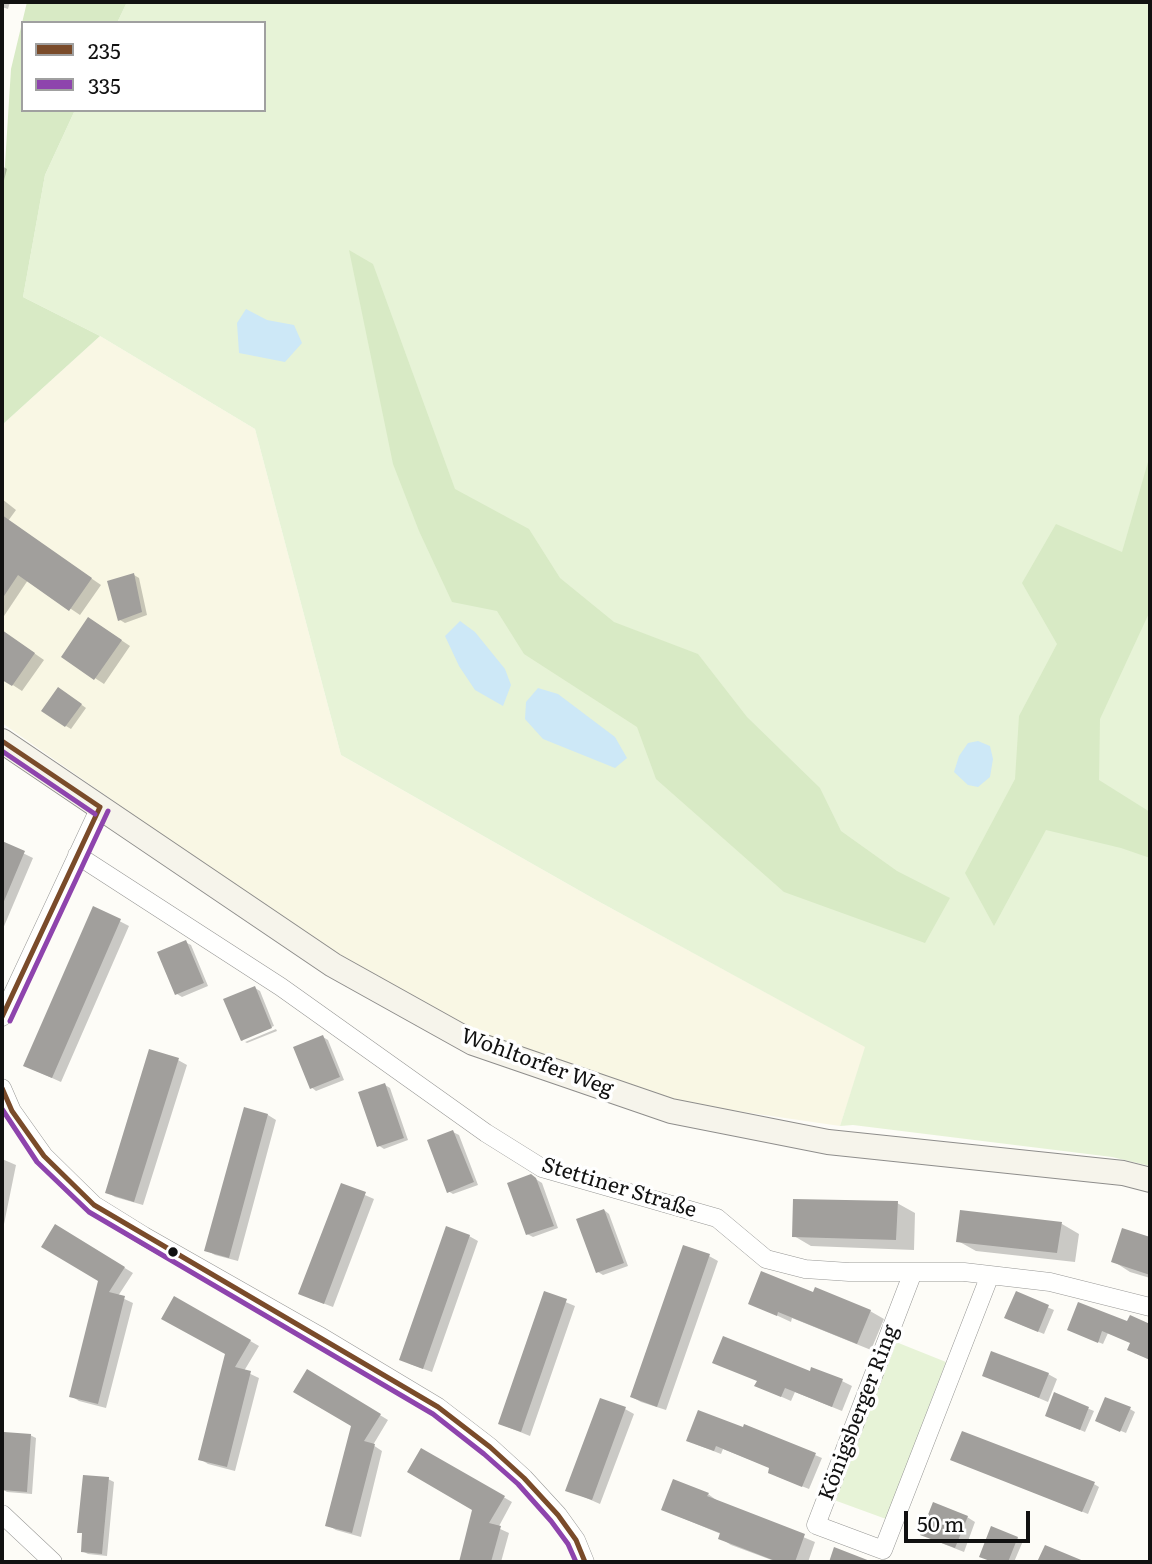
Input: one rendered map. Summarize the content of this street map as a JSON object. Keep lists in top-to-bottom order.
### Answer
{
  "streets": {
    "main road": ["Wohltorfer Weg"],
    "street": ["Stettiner Straße", "Königsberger Ring"]
  },
  "crossings": [
    ["Stettiner Straße", "Königsberger Ring"]
  ],
  "lines": ["transit line 235", "transit line 335"],
  "legend": ["235", "335"],
  "scale_bar": "50 m"
}
